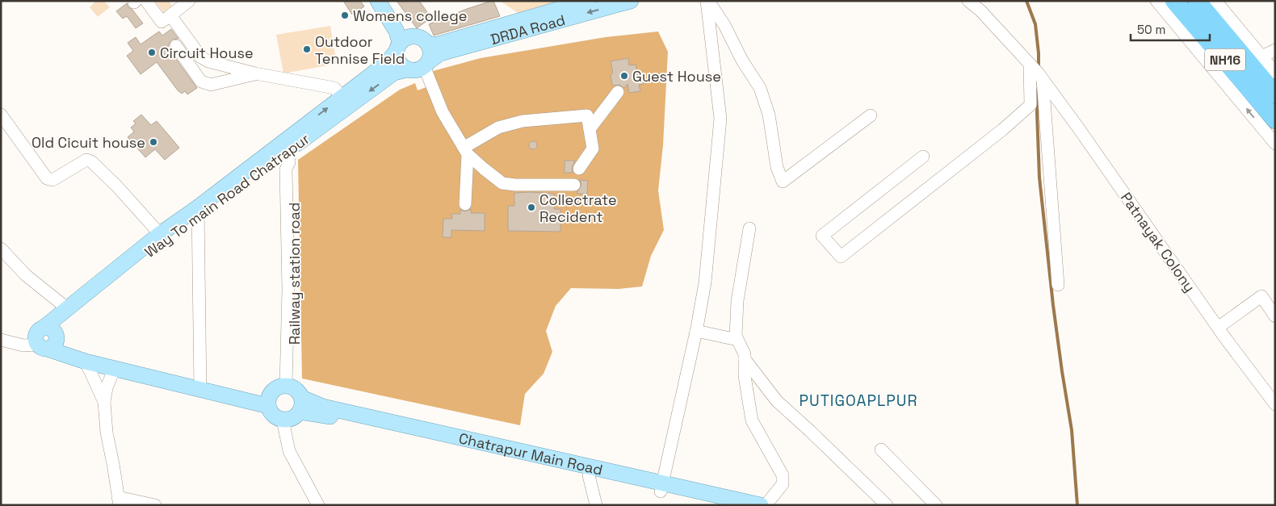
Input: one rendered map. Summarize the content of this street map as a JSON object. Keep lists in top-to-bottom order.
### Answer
{
  "streets": {
    "highway": ["NH16"],
    "main road": ["DRDA Road", "Way To main Road Chatrapur", "Chatrapur Main Road"],
    "street": ["Patnayak Colony", "Railway station road"]
  },
  "crossings": [
    ["DRDA Road", "Way To main Road Chatrapur"],
    ["Way To main Road Chatrapur", "Railway station road"],
    ["Railway station road", "Chatrapur Main Road"]
  ],
  "districts": ["PUTIGOAPLPUR"],
  "places": [
    "Womens college",
    "Outdoor Tennise Field",
    "Circuit House",
    "Guest House",
    "Old Cicuit house",
    "Collectrate Recident"
  ],
  "scale_bar": "50 m"
}
